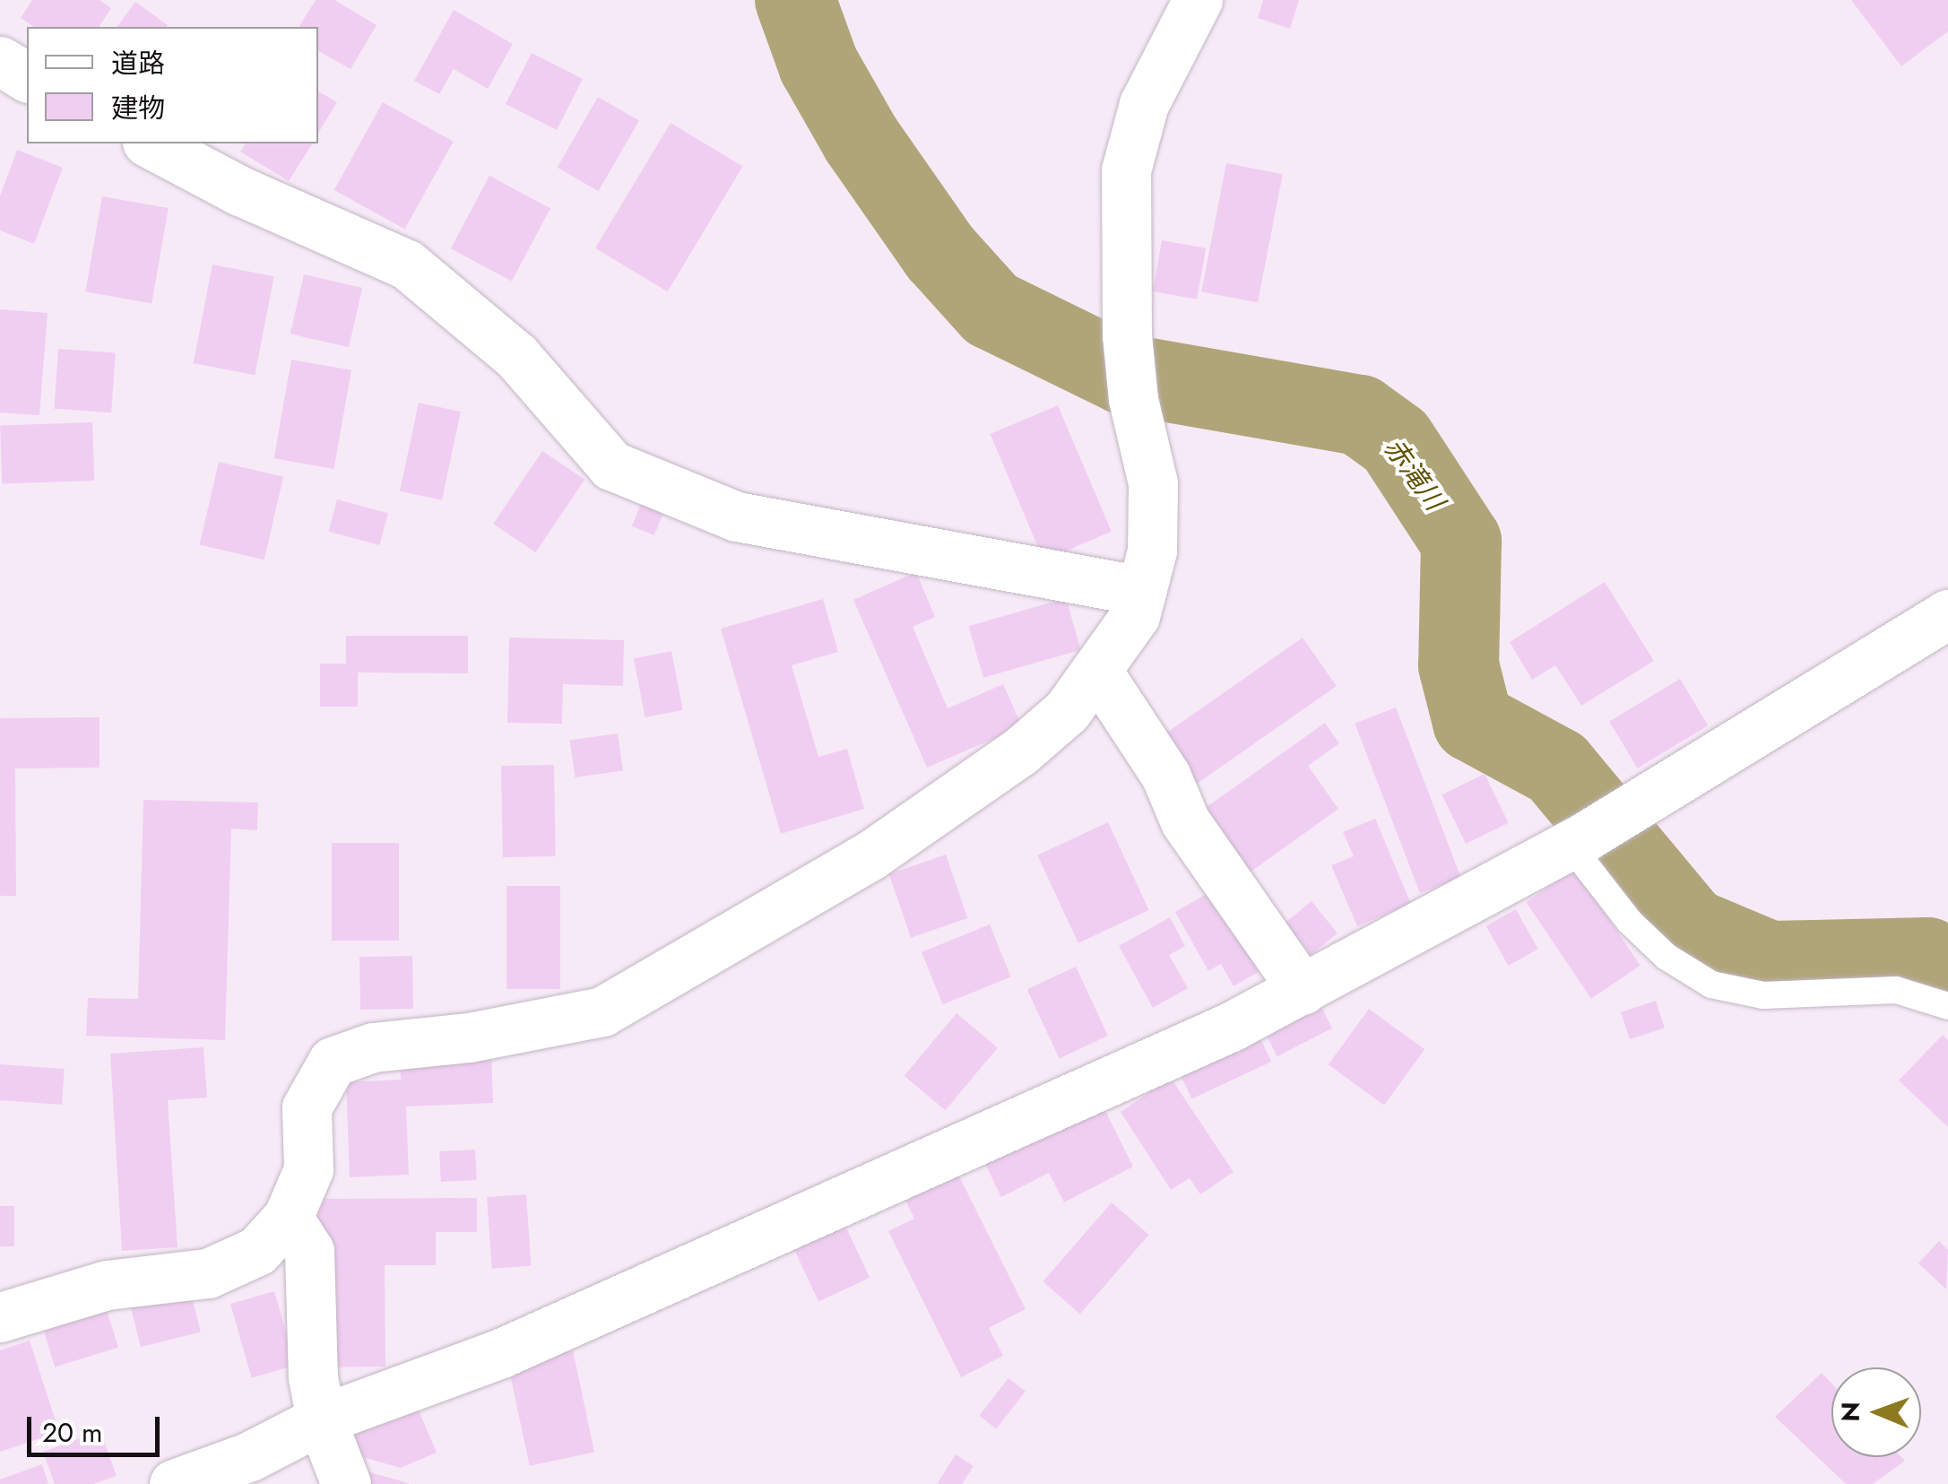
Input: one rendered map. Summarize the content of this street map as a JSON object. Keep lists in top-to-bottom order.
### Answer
{
  "water": ["赤滝川"],
  "legend": ["道路", "建物"],
  "scale_bar": "20 m",
  "north": "left"
}
